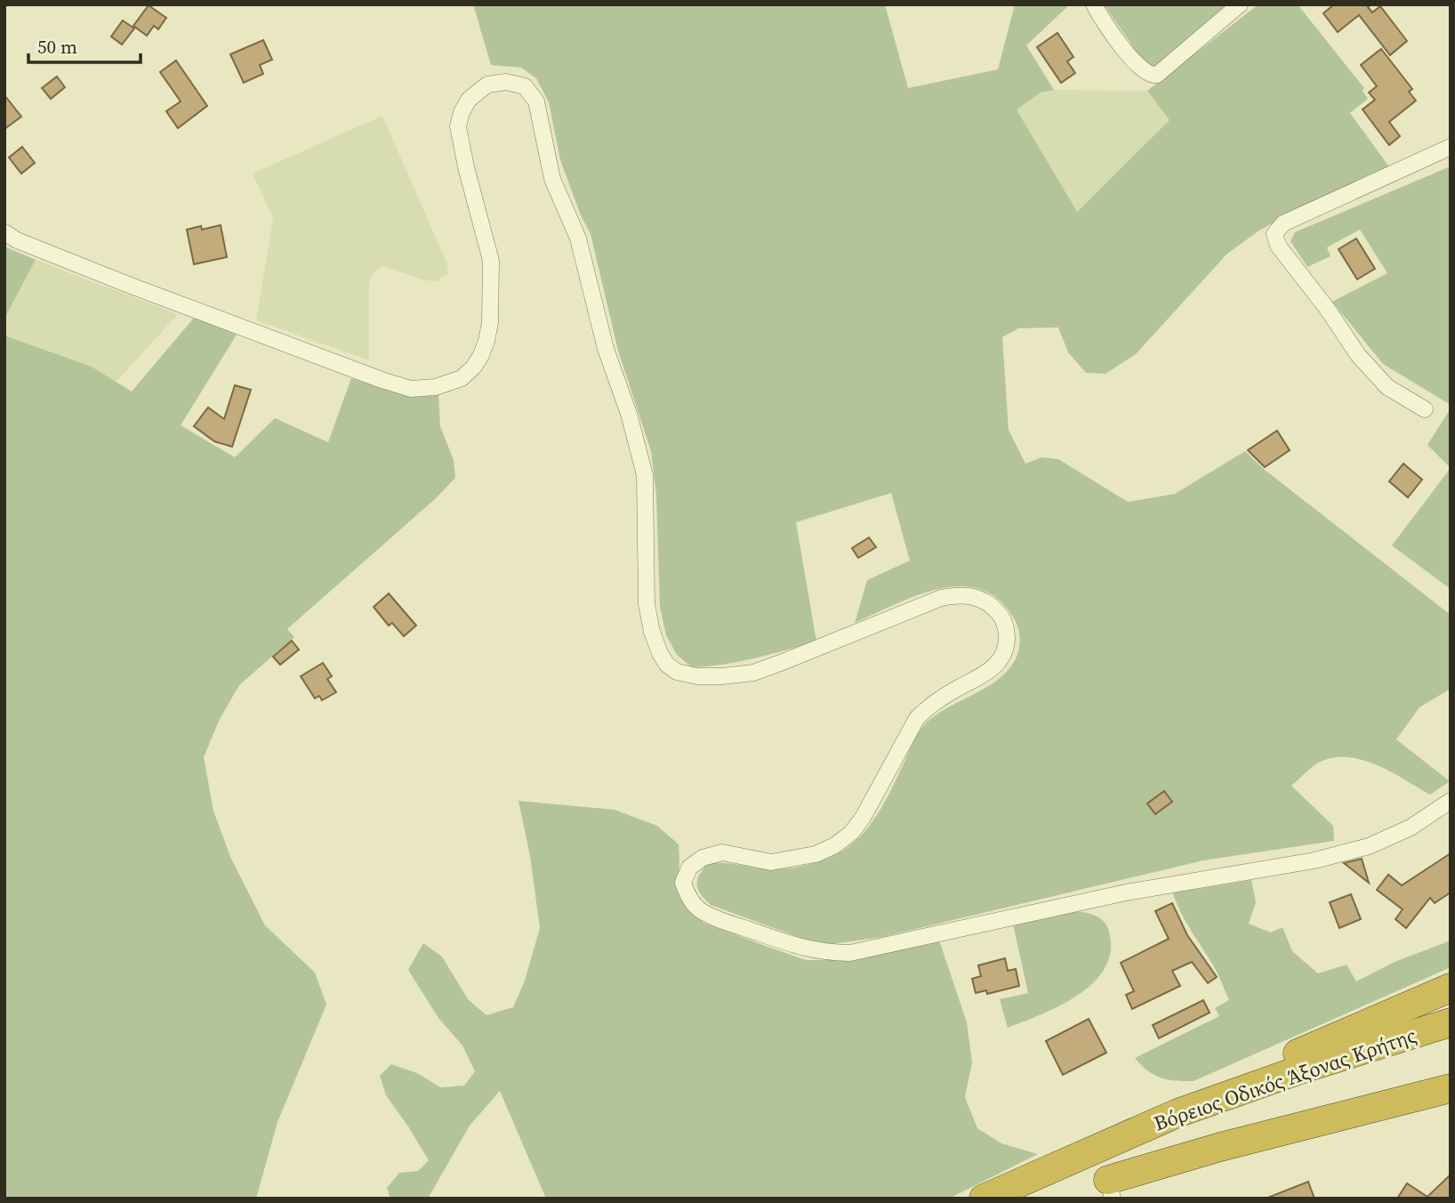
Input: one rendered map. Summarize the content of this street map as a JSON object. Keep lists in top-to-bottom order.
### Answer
{
  "streets": {
    "highway": ["Βόρειος Οδικός Άξονας Κρήτης"]
  },
  "scale_bar": "50 m"
}
